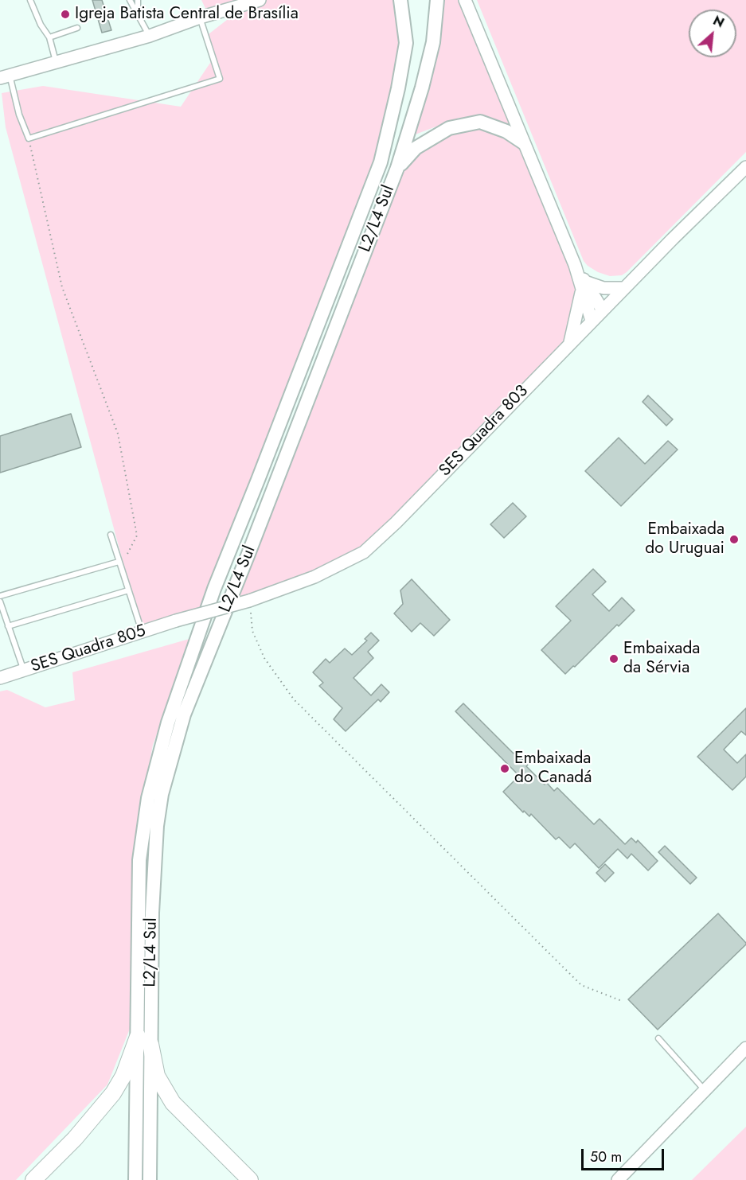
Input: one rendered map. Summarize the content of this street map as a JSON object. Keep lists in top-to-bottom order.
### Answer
{
  "streets": {
    "main road": ["L2/L4 Sul"],
    "street": ["SES Quadra 803", "SES Quadra 805"]
  },
  "crossings": [
    ["SES Quadra 803", "SES Quadra 805"]
  ],
  "places": [
    "Igreja Batista Central de Brasília",
    "Embaixada do Uruguai",
    "Embaixada da Sérvia",
    "Embaixada do Canadá"
  ],
  "scale_bar": "50 m",
  "north": "top right"
}
